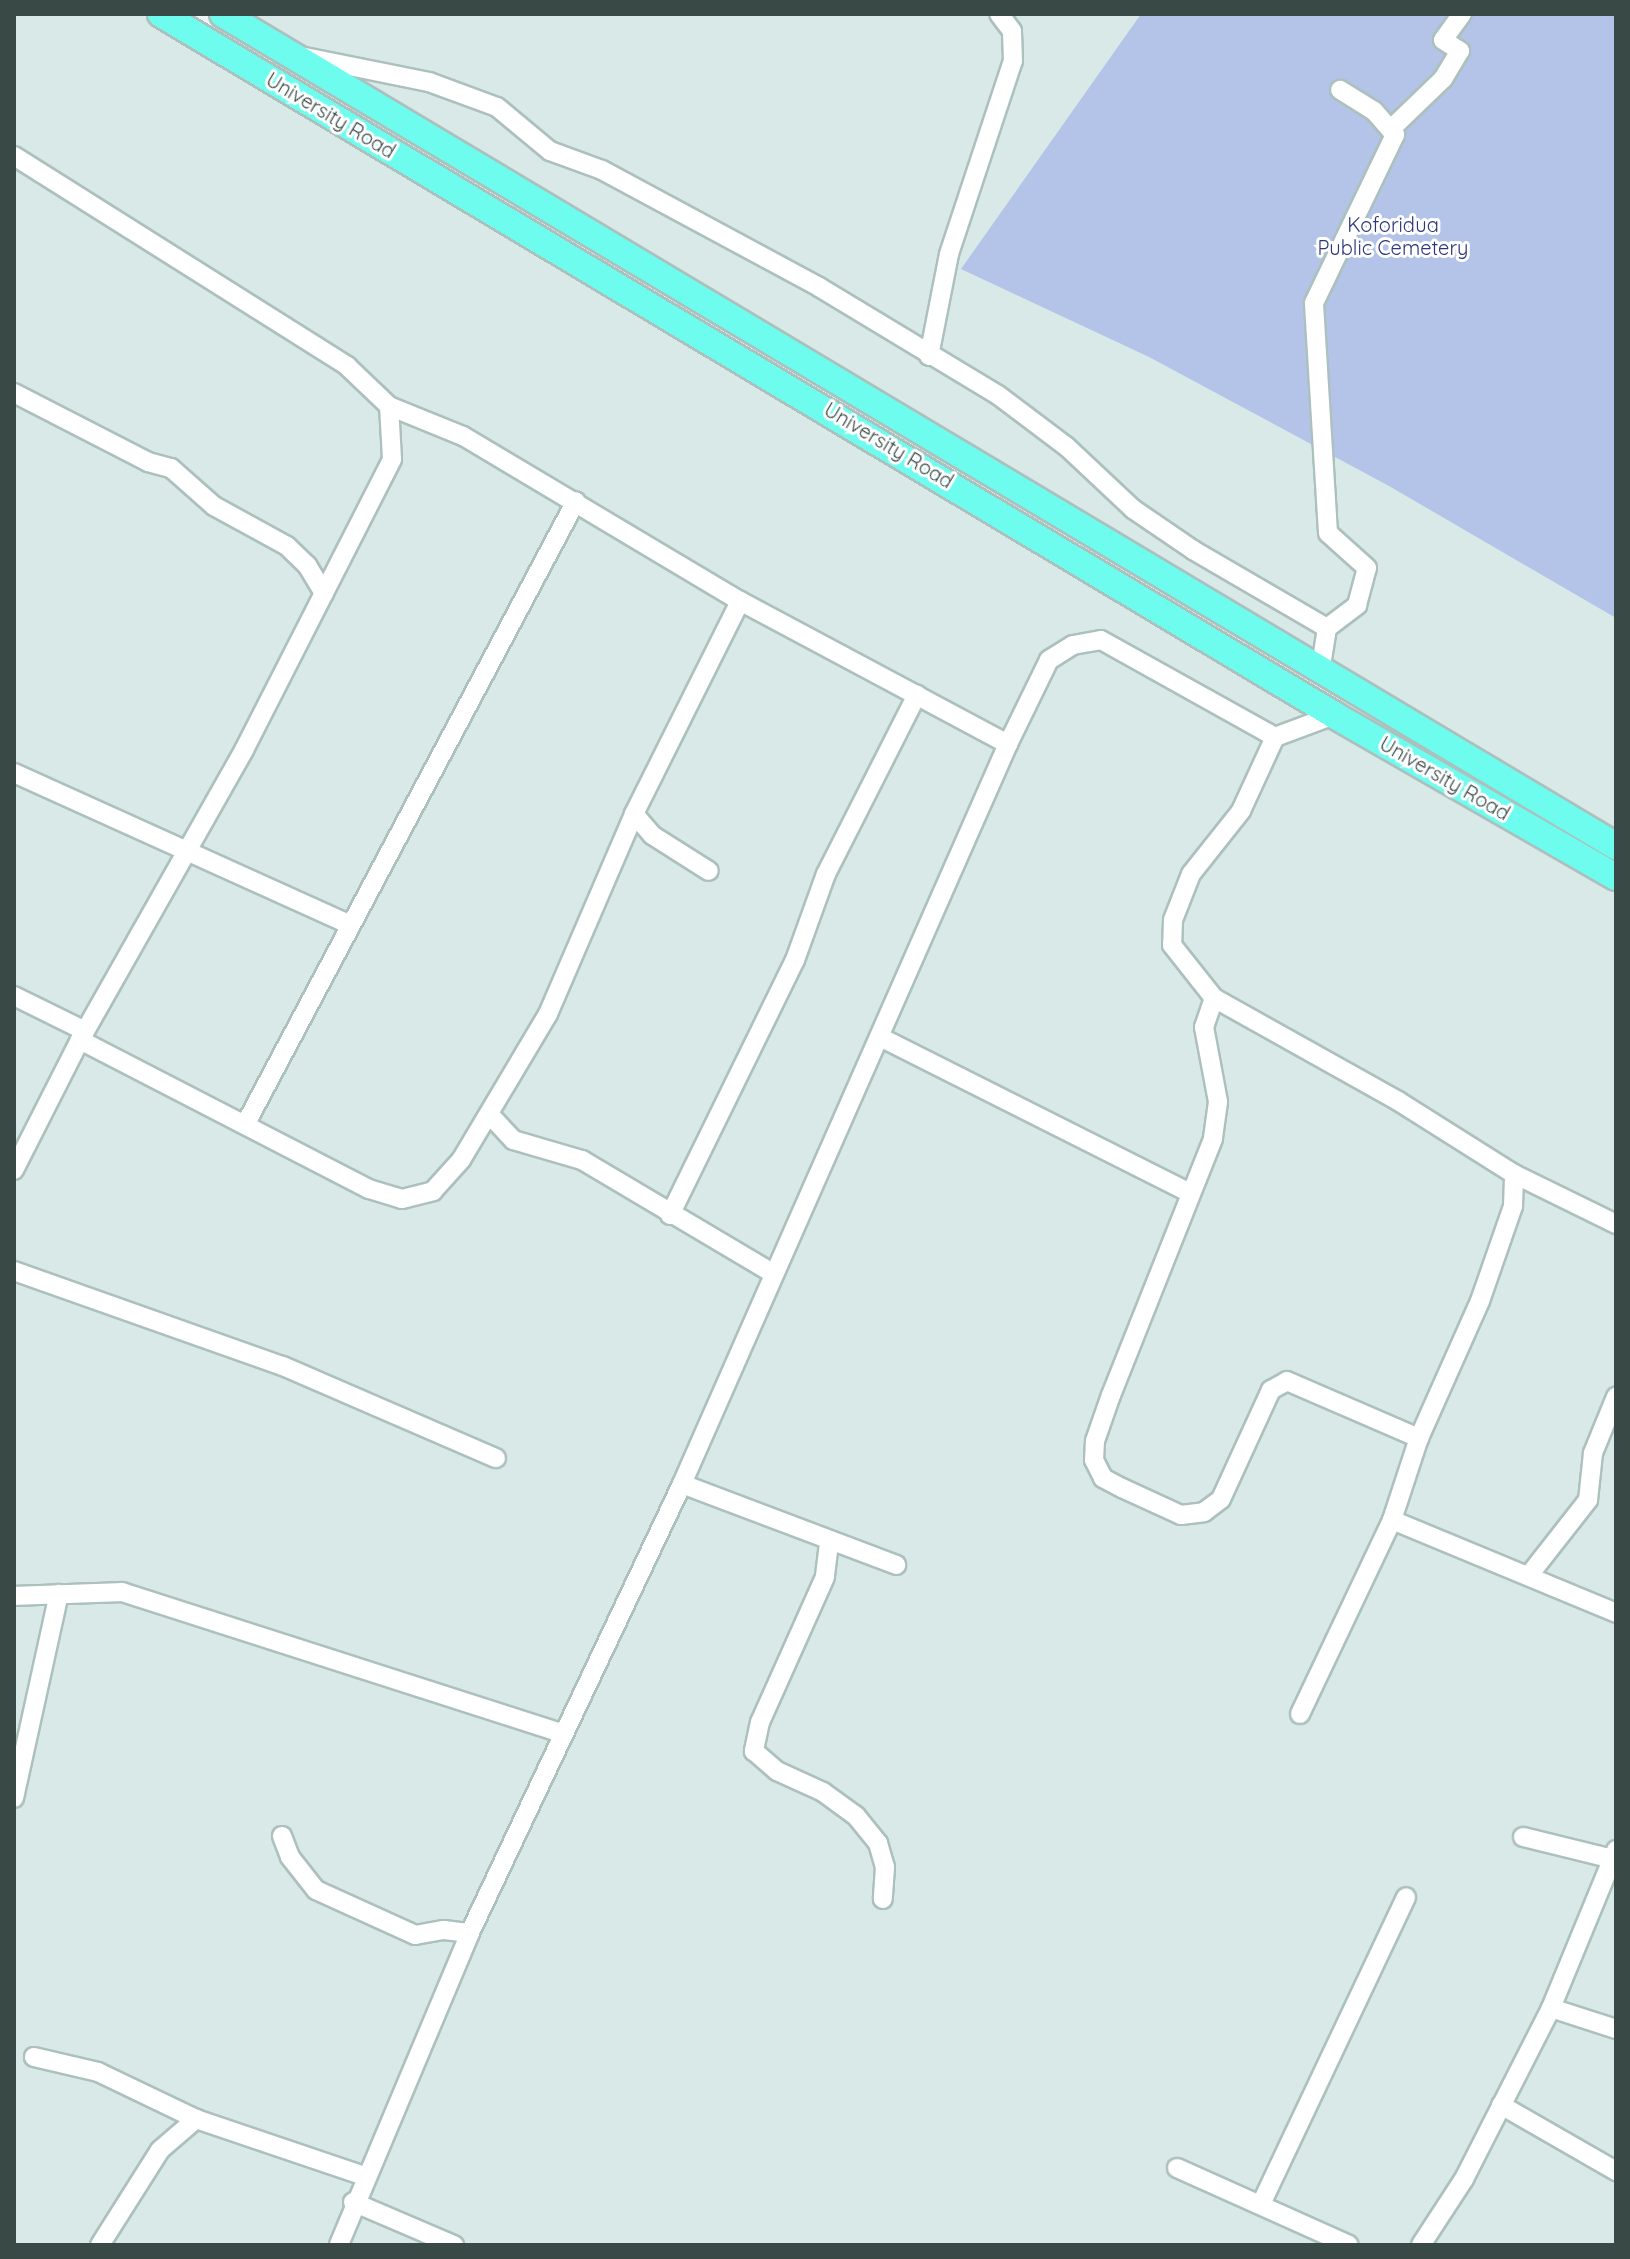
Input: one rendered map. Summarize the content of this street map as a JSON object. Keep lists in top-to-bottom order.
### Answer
{
  "streets": {
    "highway": ["University Road"]
  },
  "parks": ["Koforidua Public Cemetery"]
}
